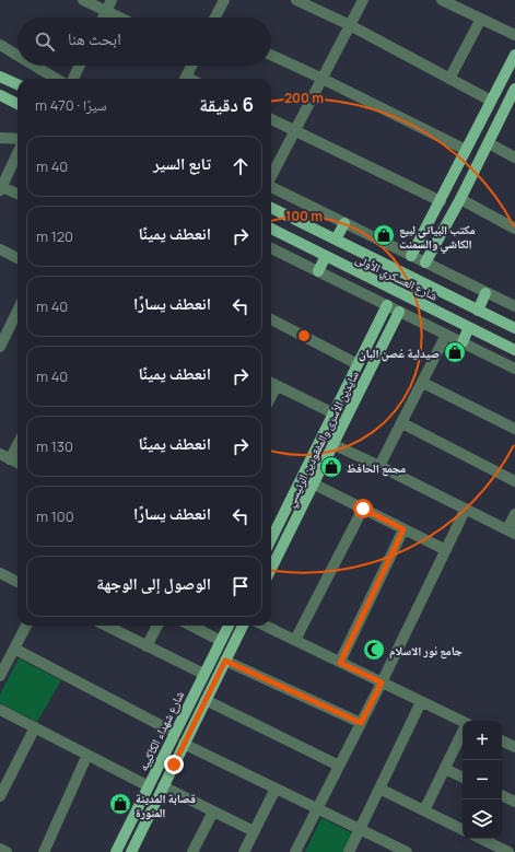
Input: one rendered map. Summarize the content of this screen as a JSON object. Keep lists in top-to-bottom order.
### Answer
{
  "streets": {
    "main road": ["شارع العسكري الأولى", "سايدين الأسرى والمفقودين الرئيسي", "شارع شهداء الكاكييه"]
  },
  "places": {
    "shop": [
      "مكتب البياتي لبيع الكاشي والسمنت",
      "صيدلية غصن البان",
      "مجمع الحافظ",
      "قصابة المدينة المنورة"
    ],
    "mosque": ["جامع نور الاسلام"]
  },
  "page": {
    "search": "ابحث هنا",
    "heading": ["6 دقيقة", "سيرًا · 470 m"],
    "list": [
      ["تابع السير", "40 m"],
      ["انعطف يمينًا", "120 m"],
      ["انعطف يسارًا", "40 m"],
      ["انعطف يمينًا", "40 m"],
      ["انعطف يمينًا", "130 m"],
      ["انعطف يسارًا", "100 m"],
      "الوصول إلى الوجهة"
    ],
    "map_buttons": ["+", "−"]
  },
  "rings": ["200 m", "100 m"]
}
